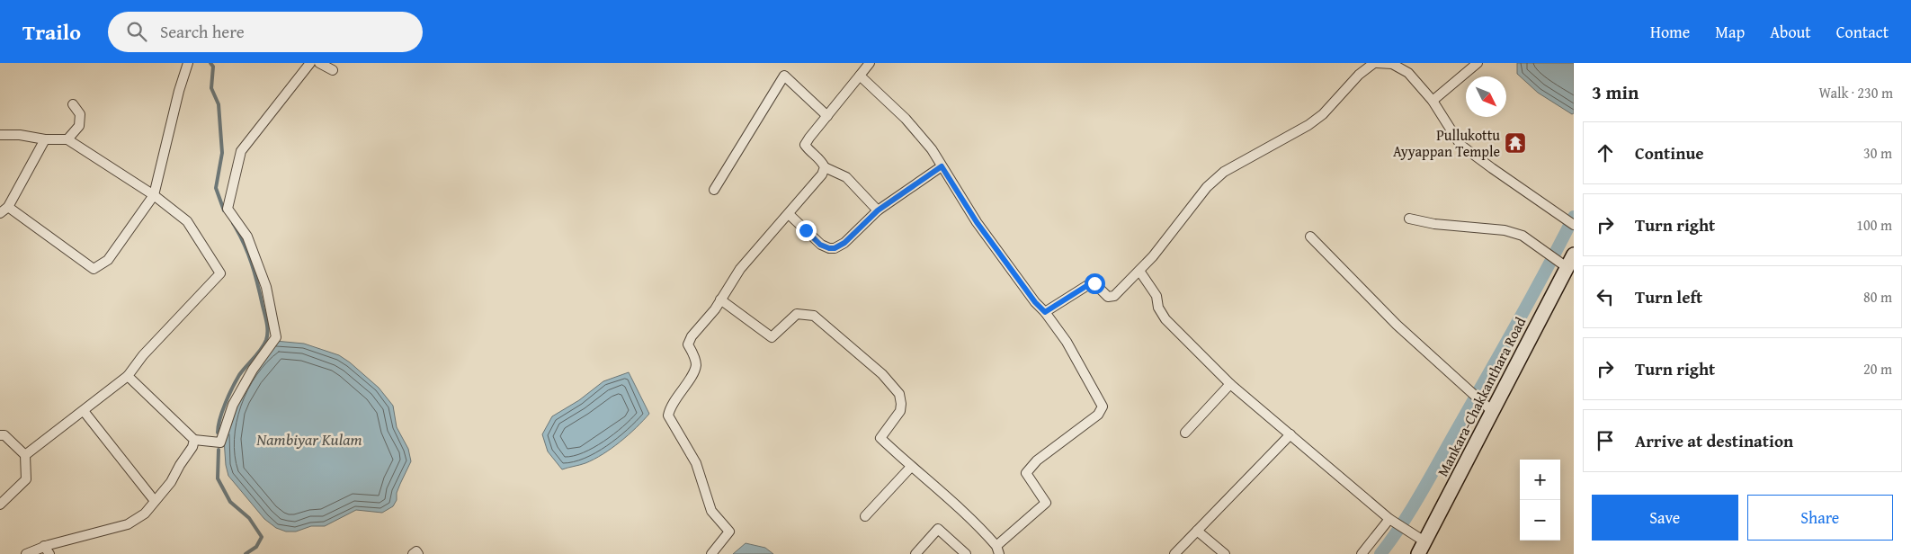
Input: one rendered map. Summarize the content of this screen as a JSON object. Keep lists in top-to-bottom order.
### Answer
{
  "streets": {
    "main road": ["Mankara-Chakkanthara Road"]
  },
  "water": ["Nambiyar Kulam"],
  "places": {
    "temple": ["Pullukottu Ayyappan Temple"]
  },
  "north": "bottom right",
  "page": {
    "header": "Trailo",
    "search": "Search here",
    "nav": [
      "Home",
      "Map",
      "About",
      "Contact"
    ],
    "heading": ["3 min", "Walk · 230 m"],
    "list": [
      ["Continue", "30 m"],
      ["Turn right", "100 m"],
      ["Turn left", "80 m"],
      ["Turn right", "20 m"],
      "Arrive at destination"
    ],
    "map_buttons": ["+", "−"],
    "buttons": ["Save", "Share"]
  }
}
